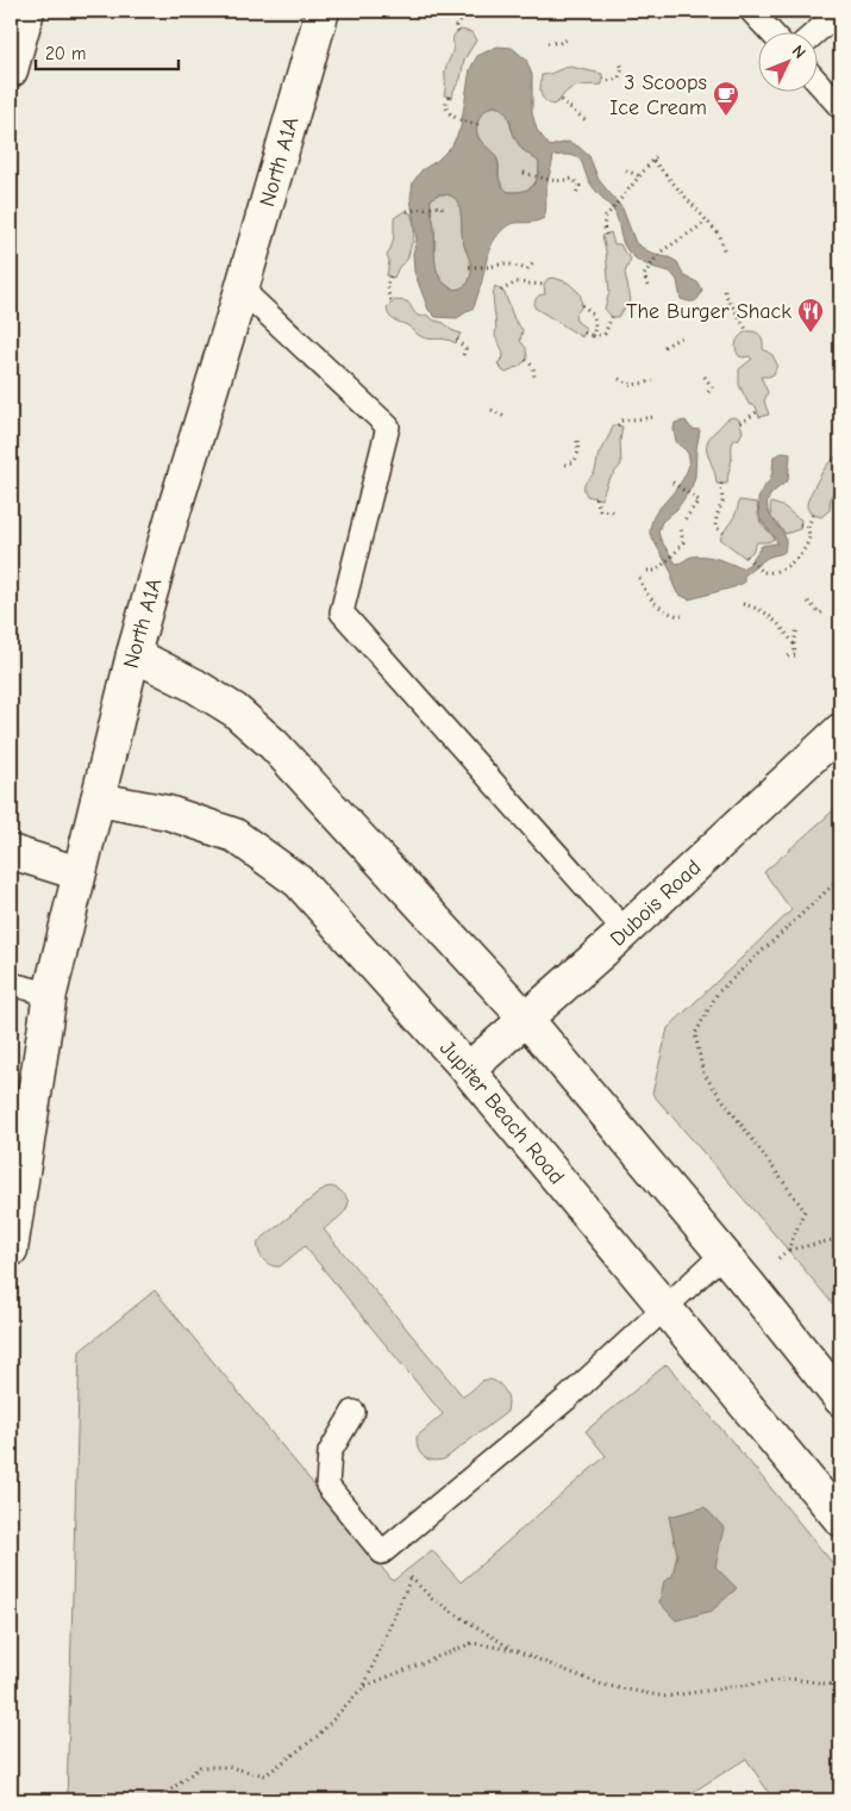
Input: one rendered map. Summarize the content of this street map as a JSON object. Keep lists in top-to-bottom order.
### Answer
{
  "streets": {
    "street": ["North A1A", "Dubois Road", "Jupiter Beach Road"]
  },
  "crossings": [
    ["North A1A", "Jupiter Beach Road"],
    ["Dubois Road", "Jupiter Beach Road"]
  ],
  "places": {
    "cafe": ["3 Scoops Ice Cream"],
    "restaurant": ["The Burger Shack"]
  },
  "scale_bar": "20 m",
  "north": "top right"
}
